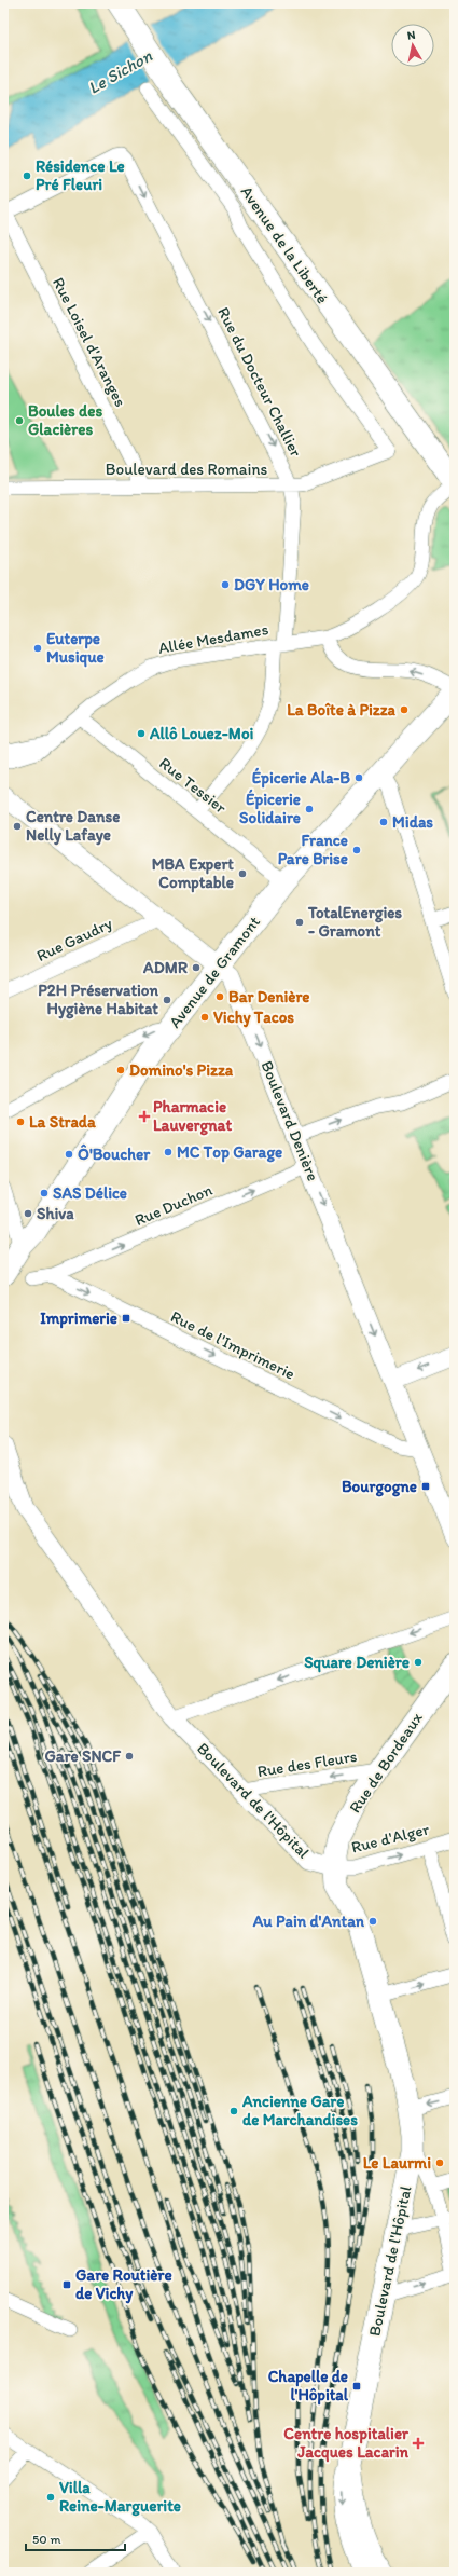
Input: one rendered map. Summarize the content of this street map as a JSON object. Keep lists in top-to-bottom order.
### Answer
{
  "streets": {
    "main road": [
      "Avenue de la Liberté",
      "Avenue de Gramont",
      "Rue de Bordeaux",
      "Boulevard de l'Hôpital"
    ],
    "street": [
      "Rue Loisel d'Aranges",
      "Rue du Docteur Challier",
      "Boulevard des Romains",
      "Allée Mesdames",
      "Rue Tessier",
      "Rue Gaudry",
      "Boulevard Denière",
      "Rue Duchon",
      "Rue de l'Imprimerie",
      "Rue des Fleurs",
      "Rue d'Alger"
    ]
  },
  "crossings": [
    ["Avenue de la Liberté", "Allée Mesdames"],
    ["Rue Loisel d'Aranges", "Rue du Docteur Challier"],
    ["Rue Loisel d'Aranges", "Boulevard des Romains"],
    ["Rue du Docteur Challier", "Boulevard des Romains"],
    ["Rue du Docteur Challier", "Allée Mesdames"],
    ["Rue du Docteur Challier", "Rue Tessier"],
    ["Allée Mesdames", "Rue Tessier"],
    ["Rue Tessier", "Avenue de Gramont"],
    ["Rue Gaudry", "Boulevard Denière"],
    ["Avenue de Gramont", "Boulevard Denière"],
    ["Boulevard Denière", "Rue Duchon"],
    ["Boulevard Denière", "Rue de l'Imprimerie"],
    ["Rue Duchon", "Rue de l'Imprimerie"],
    ["Rue de Bordeaux", "Rue des Fleurs"],
    ["Rue de Bordeaux", "Boulevard de l'Hôpital"],
    ["Rue de Bordeaux", "Rue d'Alger"],
    ["Rue des Fleurs", "Boulevard de l'Hôpital"],
    ["Boulevard de l'Hôpital", "Rue d'Alger"]
  ],
  "one_way": [
    "Boulevard Denière",
    "Rue Duchon",
    "Rue de l'Imprimerie",
    "Rue d'Alger"
  ],
  "water": ["Le Sichon"],
  "places": {
    "other": [
      "Résidence Le Pré Fleuri",
      "Boules des Glacières",
      "DGY Home",
      "Euterpe Musique",
      "La Boîte à Pizza",
      "Allô Louez-Moi",
      "Épicerie Ala-B",
      "Épicerie Solidaire",
      "Midas",
      "Centre Danse Nelly Lafaye",
      "France Pare Brise",
      "MBA Expert Comptable",
      "TotalEnergies - Gramont",
      "ADMR",
      "Bar Denière",
      "P2H Préservation Hygiène Habitat",
      "Vichy Tacos",
      "Domino's Pizza",
      "La Strada",
      "MC Top Garage",
      "Ô'Boucher",
      "SAS Délice",
      "Shiva",
      "Square Denière",
      "Gare SNCF",
      "Au Pain d'Antan",
      "Ancienne Gare de Marchandises",
      "Le Laurmi",
      "Villa Reine-Marguerite"
    ],
    "health": ["Pharmacie Lauvergnat", "Centre hospitalier Jacques Lacarin"],
    "transit": [
      "Imprimerie",
      "Bourgogne",
      "Gare Routière de Vichy",
      "Chapelle de l'Hôpital"
    ]
  },
  "scale_bar": "50 m",
  "north": "top"
}
